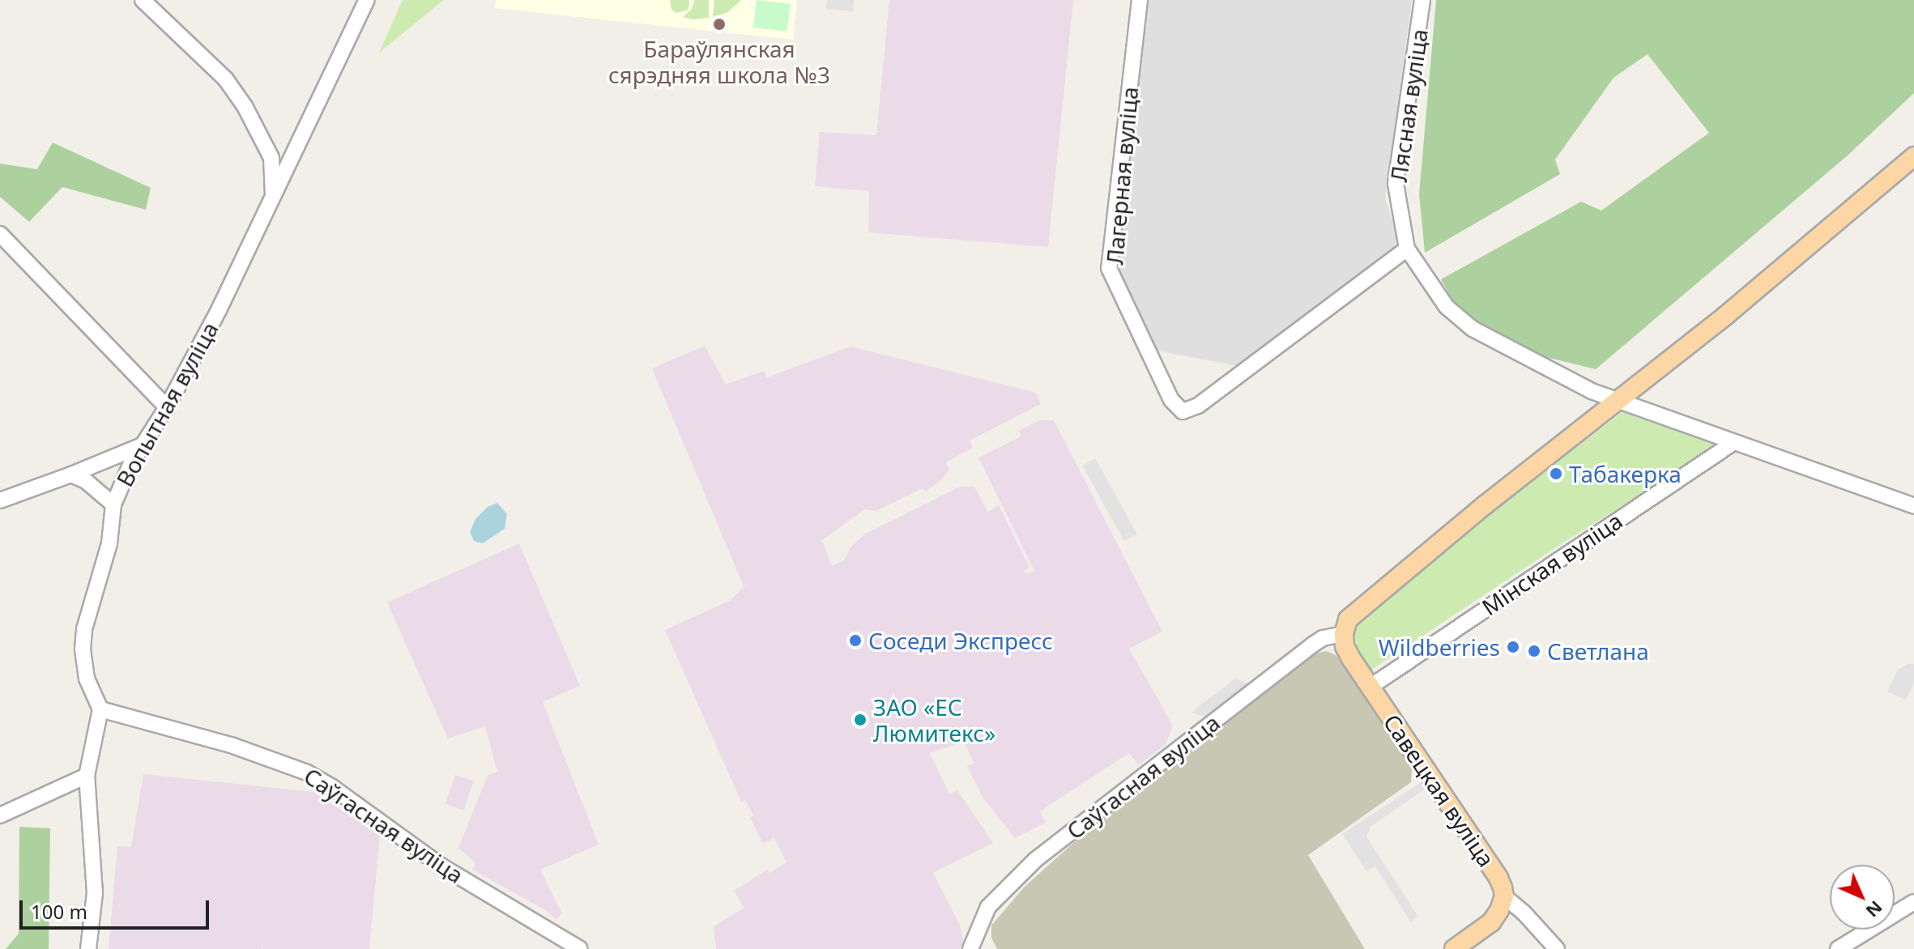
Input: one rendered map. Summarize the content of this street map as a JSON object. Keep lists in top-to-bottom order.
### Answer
{
  "streets": {
    "main road": ["Савецкая вуліца"],
    "street": [
      "Лясная вуліца",
      "Лагерная вуліца",
      "Вопытная вуліца",
      "Мінская вуліца",
      "Саўгасная вуліца"
    ]
  },
  "crossings": [
    ["Лясная вуліца", "Лагерная вуліца"],
    ["Вопытная вуліца", "Саўгасная вуліца"],
    ["Мінская вуліца", "Савецкая вуліца"],
    ["Саўгасная вуліца", "Савецкая вуліца"]
  ],
  "places": [
    "Бараўлянская сярэдняя школа №3",
    "Табакерка",
    "Соседи Экспресс",
    "Wildberries",
    "Светлана",
    "ЗАО «ЕС Люмитекс»"
  ],
  "scale_bar": "100 m",
  "north": "bottom right"
}
